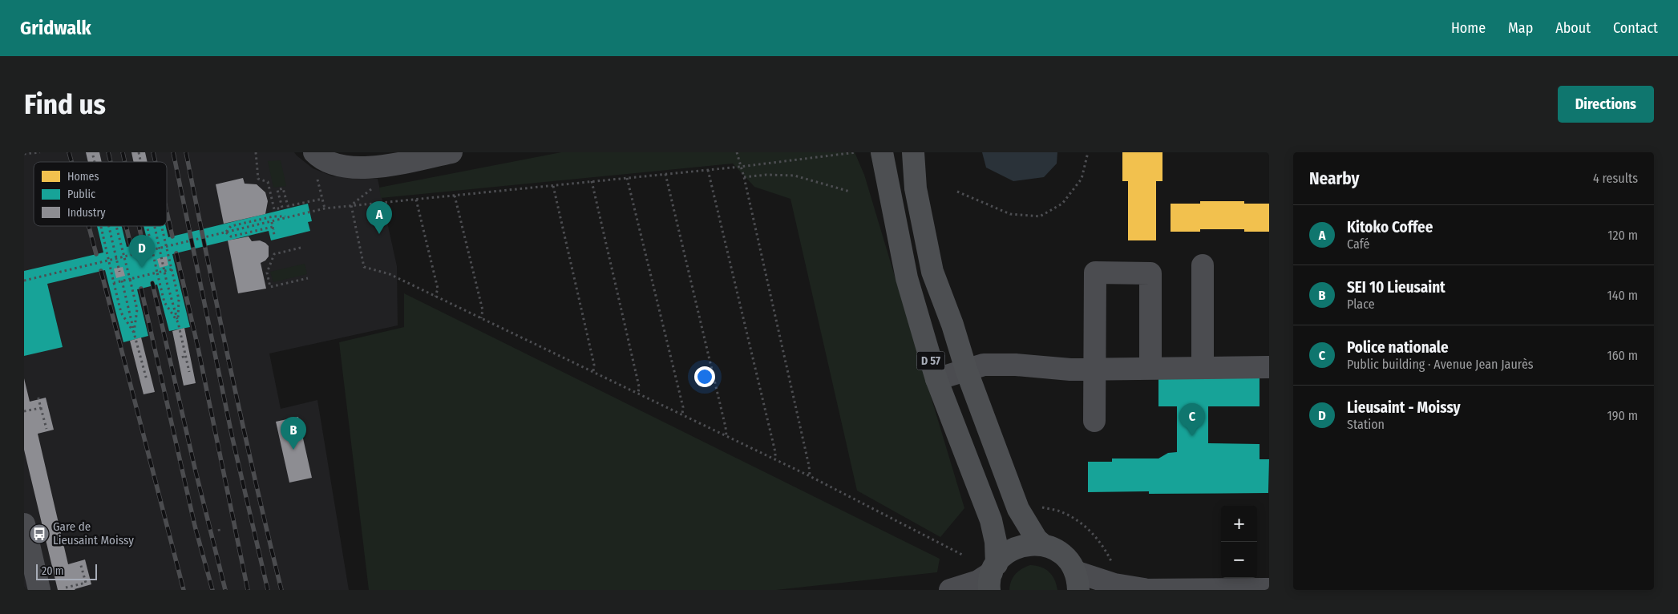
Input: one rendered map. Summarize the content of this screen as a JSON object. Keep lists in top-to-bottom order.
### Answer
{
  "streets": {
    "main road": ["D 57"]
  },
  "places": {
    "bus stop": ["Gare de Lieusaint Moissy"]
  },
  "legend": ["Homes", "Public", "Industry"],
  "scale_bar": "20 m",
  "page": {
    "header": "Gridwalk",
    "nav": [
      "Home",
      "Map",
      "About",
      "Contact"
    ],
    "buttons": "Directions",
    "title": "Find us",
    "heading": ["Nearby", "4 results"],
    "pins": [
      "A",
      "D",
      "C",
      "B"
    ],
    "list": [
      {
        "mark": "A",
        "name": "Kitoko Coffee",
        "note": "Café",
        "value": "120 m"
      },
      {
        "mark": "B",
        "name": "SEI 10 Lieusaint",
        "note": "Place",
        "value": "140 m"
      },
      {
        "mark": "C",
        "name": "Police nationale",
        "note": "Public building · Avenue Jean Jaurès",
        "value": "160 m"
      },
      {
        "mark": "D",
        "name": "Lieusaint - Moissy",
        "note": "Station",
        "value": "190 m"
      }
    ],
    "map_buttons": ["+", "−"],
    "scale": "20 m"
  }
}
